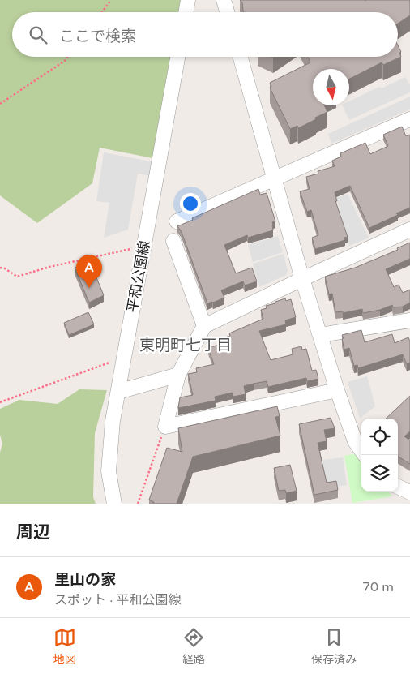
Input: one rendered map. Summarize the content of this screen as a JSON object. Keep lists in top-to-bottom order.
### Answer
{
  "streets": {
    "street": ["平和公園線"]
  },
  "districts": ["東明町七丁目"],
  "north": "bottom",
  "page": {
    "search": "ここで検索",
    "pins": "A",
    "heading": "周辺",
    "list": [
      {
        "mark": "A",
        "name": "里山の家",
        "note": "スポット · 平和公園線",
        "value": "70 m"
      }
    ],
    "nav": ["地図", "経路", "保存済み"]
  }
}
